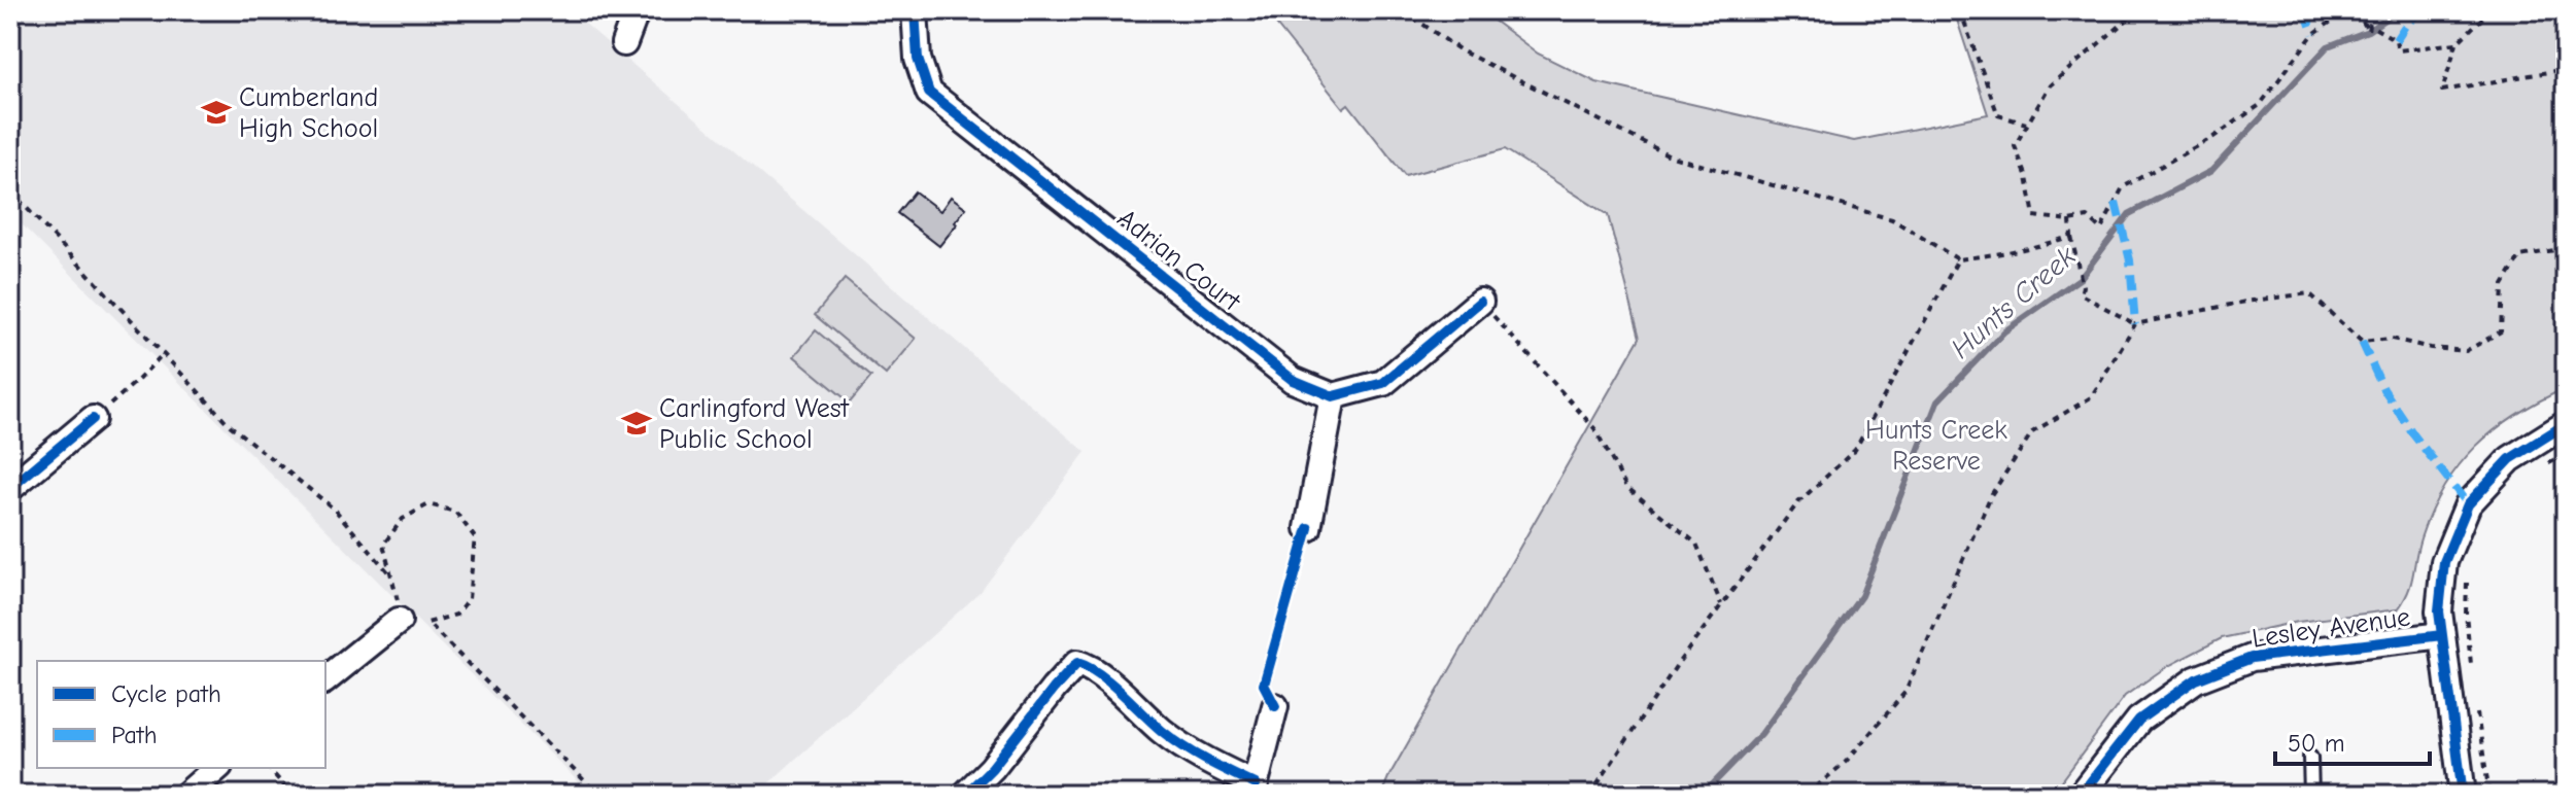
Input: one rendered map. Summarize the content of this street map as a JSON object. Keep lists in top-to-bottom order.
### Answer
{
  "streets": {
    "street": ["Adrian Court", "Lesley Avenue"]
  },
  "water": ["Hunts Creek"],
  "parks": ["Hunts Creek Reserve"],
  "places": {
    "school or university": ["Cumberland High School", "Carlingford West Public School"]
  },
  "legend": ["Cycle path", "Path"],
  "scale_bar": "50 m"
}
